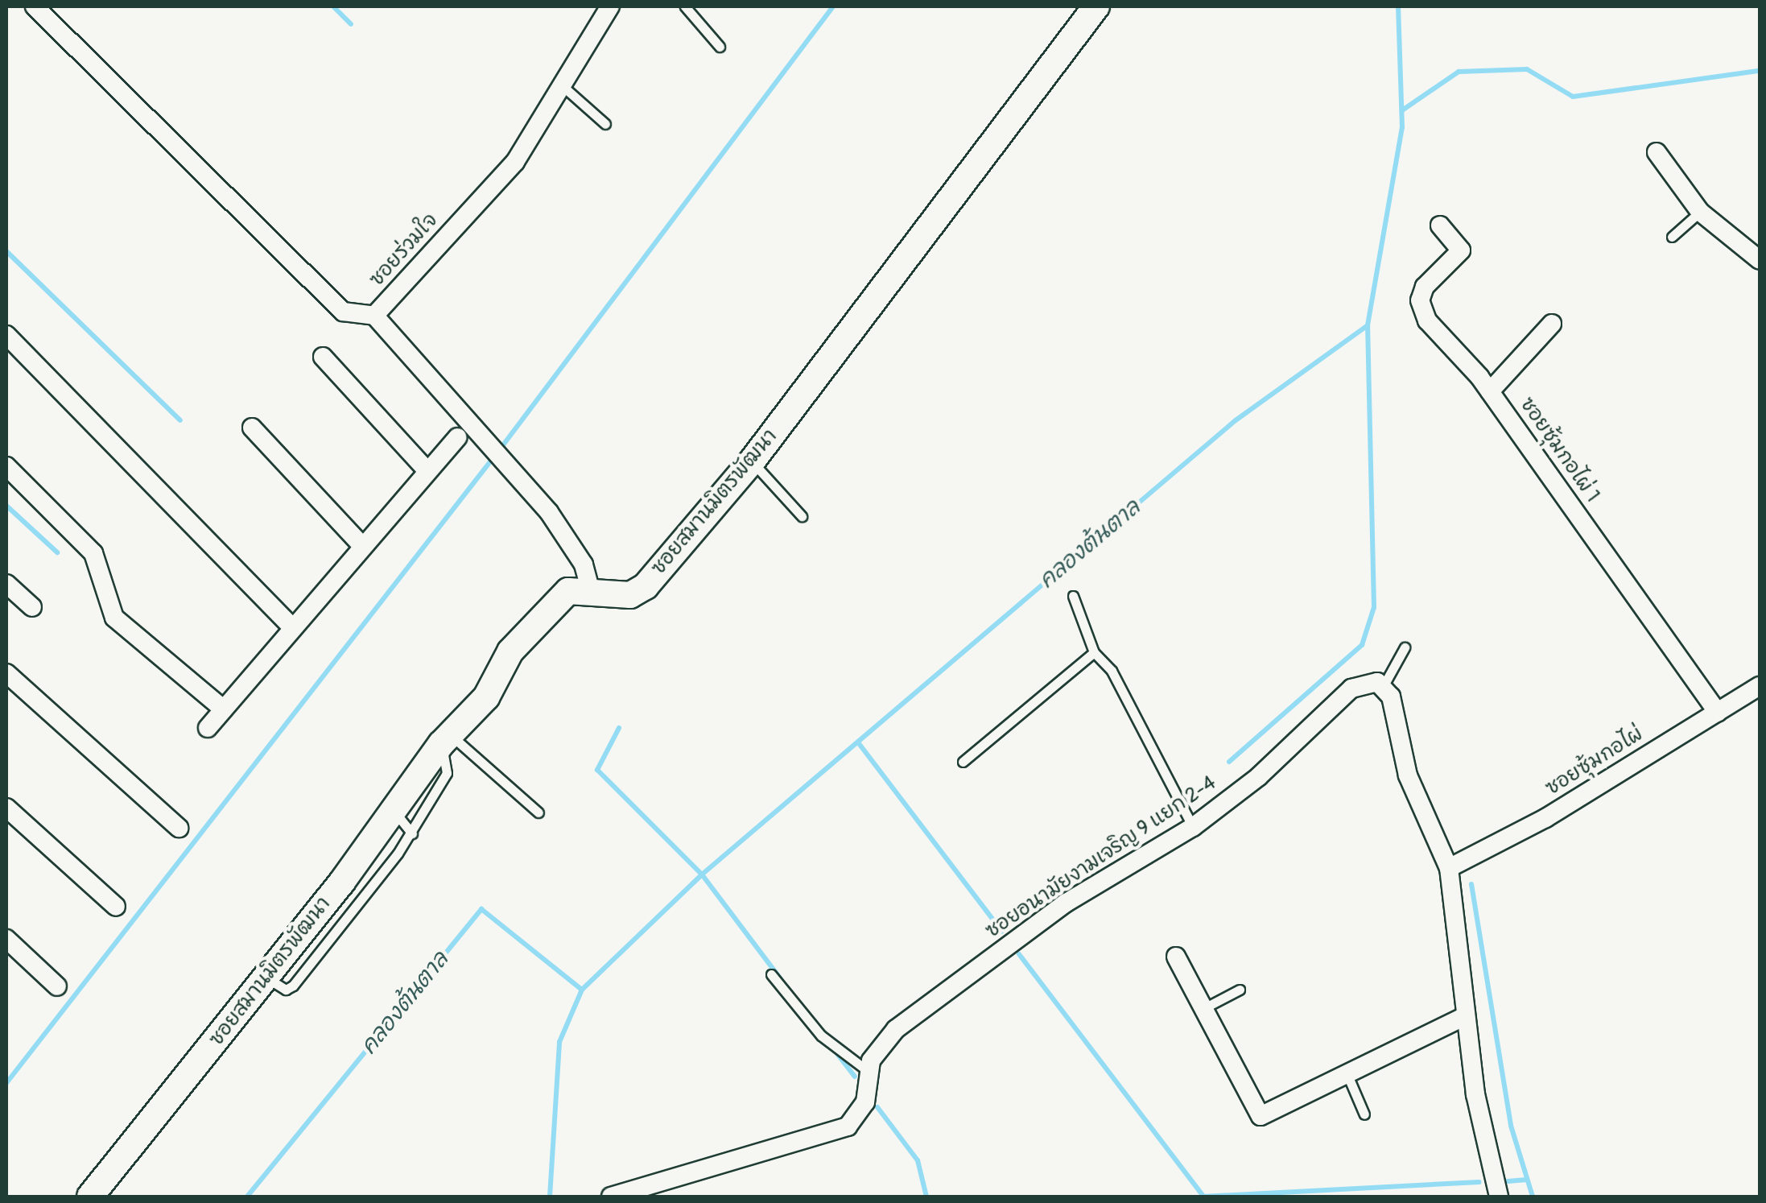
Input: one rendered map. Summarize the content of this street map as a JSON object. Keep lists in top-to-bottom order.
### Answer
{
  "streets": {
    "street": [
      "ซอยร่วมใจ",
      "ซอยซุ้มกอไผ่ 1",
      "ซอยสมานมิตรพัฒนา",
      "ซอยซุ้มกอไผ่",
      "ซอยอนามัยงามเจริญ 9 แยก 2-4"
    ]
  },
  "crossings": [
    ["ซอยร่วมใจ", "ซอยสมานมิตรพัฒนา"],
    ["ซอยซุ้มกอไผ่ 1", "ซอยซุ้มกอไผ่"]
  ],
  "water": ["คลองต้นตาล"]
}
